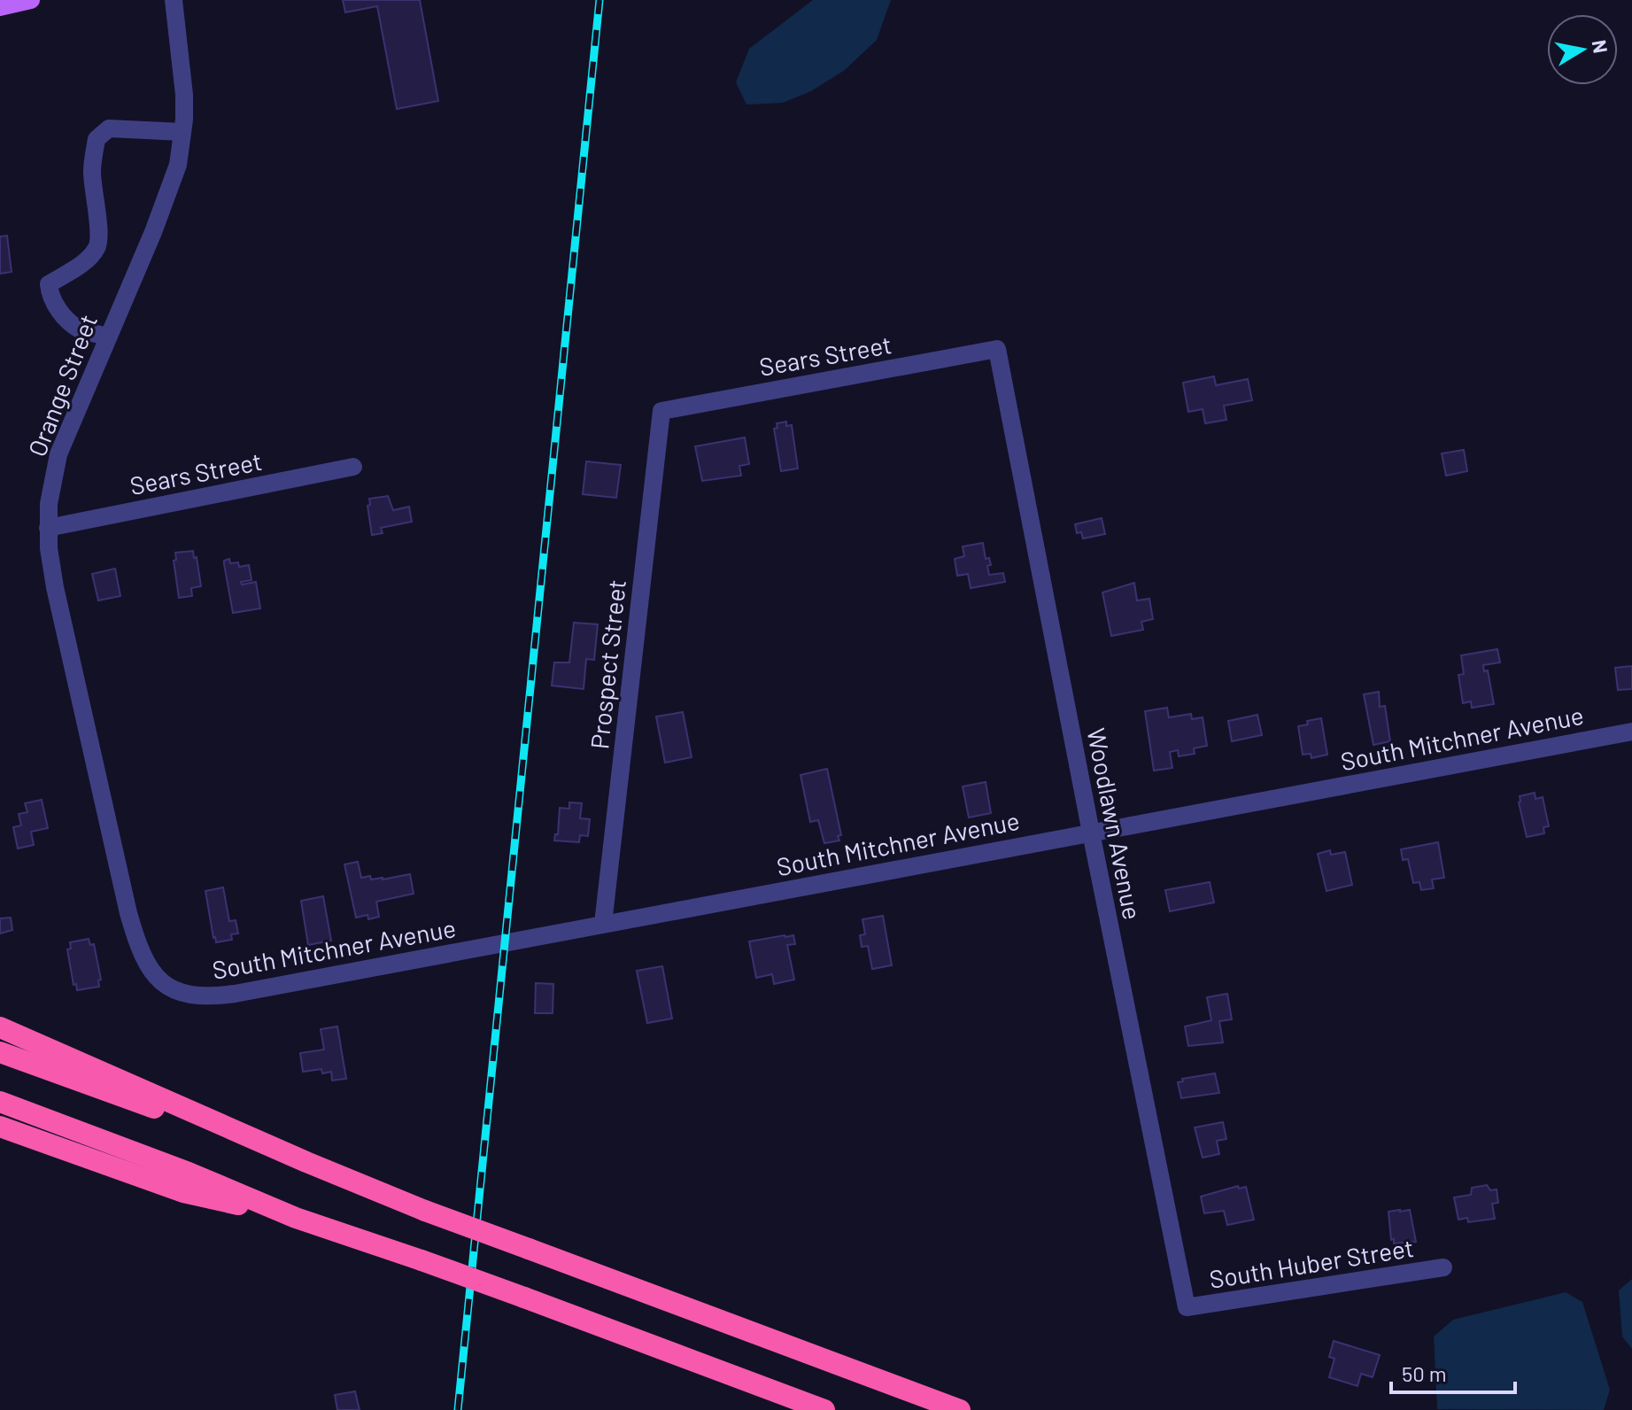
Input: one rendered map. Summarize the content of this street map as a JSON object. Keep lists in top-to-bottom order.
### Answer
{
  "streets": {
    "street": [
      "Sears Street",
      "Orange Street",
      "Prospect Street",
      "South Mitchner Avenue",
      "Woodlawn Avenue",
      "South Huber Street"
    ]
  },
  "crossings": [
    ["Sears Street", "Orange Street"],
    ["Sears Street", "Prospect Street"],
    ["Sears Street", "Woodlawn Avenue"],
    ["Orange Street", "South Mitchner Avenue"],
    ["Prospect Street", "South Mitchner Avenue"],
    ["South Mitchner Avenue", "Woodlawn Avenue"],
    ["Woodlawn Avenue", "South Huber Street"]
  ],
  "scale_bar": "50 m",
  "north": "right"
}
